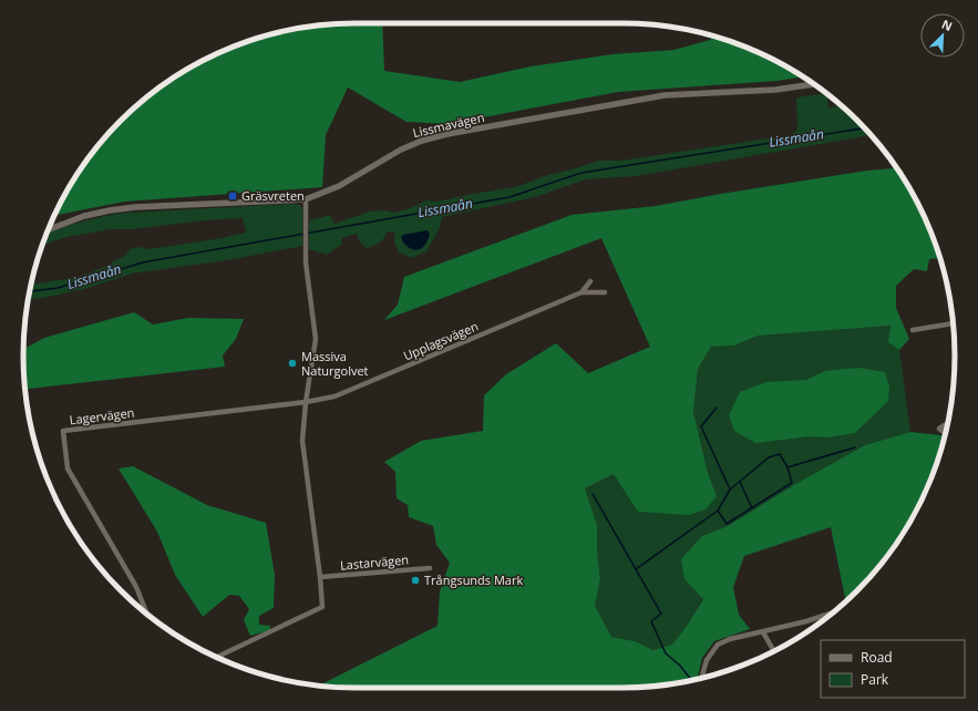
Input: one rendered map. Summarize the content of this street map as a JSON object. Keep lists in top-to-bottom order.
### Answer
{
  "streets": {
    "street": [
      "Lissmavägen",
      "Upplagsvägen",
      "Lagervägen",
      "Lastarvägen"
    ]
  },
  "crossings": [
    ["Upplagsvägen", "Lagervägen"]
  ],
  "water": ["Lissmaån"],
  "places": {
    "transit": ["Gräsvreten"],
    "other": ["Massiva Naturgolvet", "Trångsunds Mark"]
  },
  "legend": ["Road", "Park"],
  "north": "top right"
}
